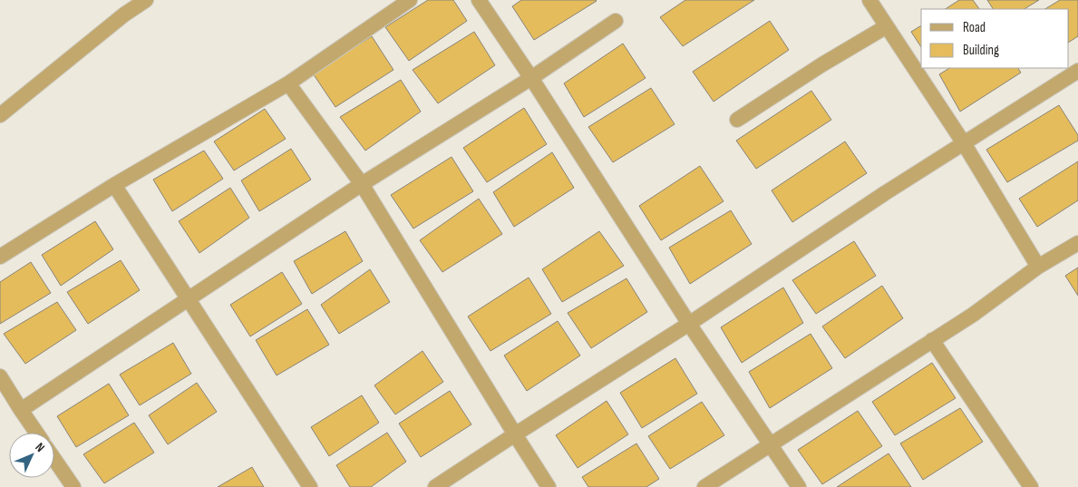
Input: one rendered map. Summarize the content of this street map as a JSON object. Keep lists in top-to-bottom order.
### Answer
{
  "legend": ["Road", "Building"],
  "north": "top right"
}
